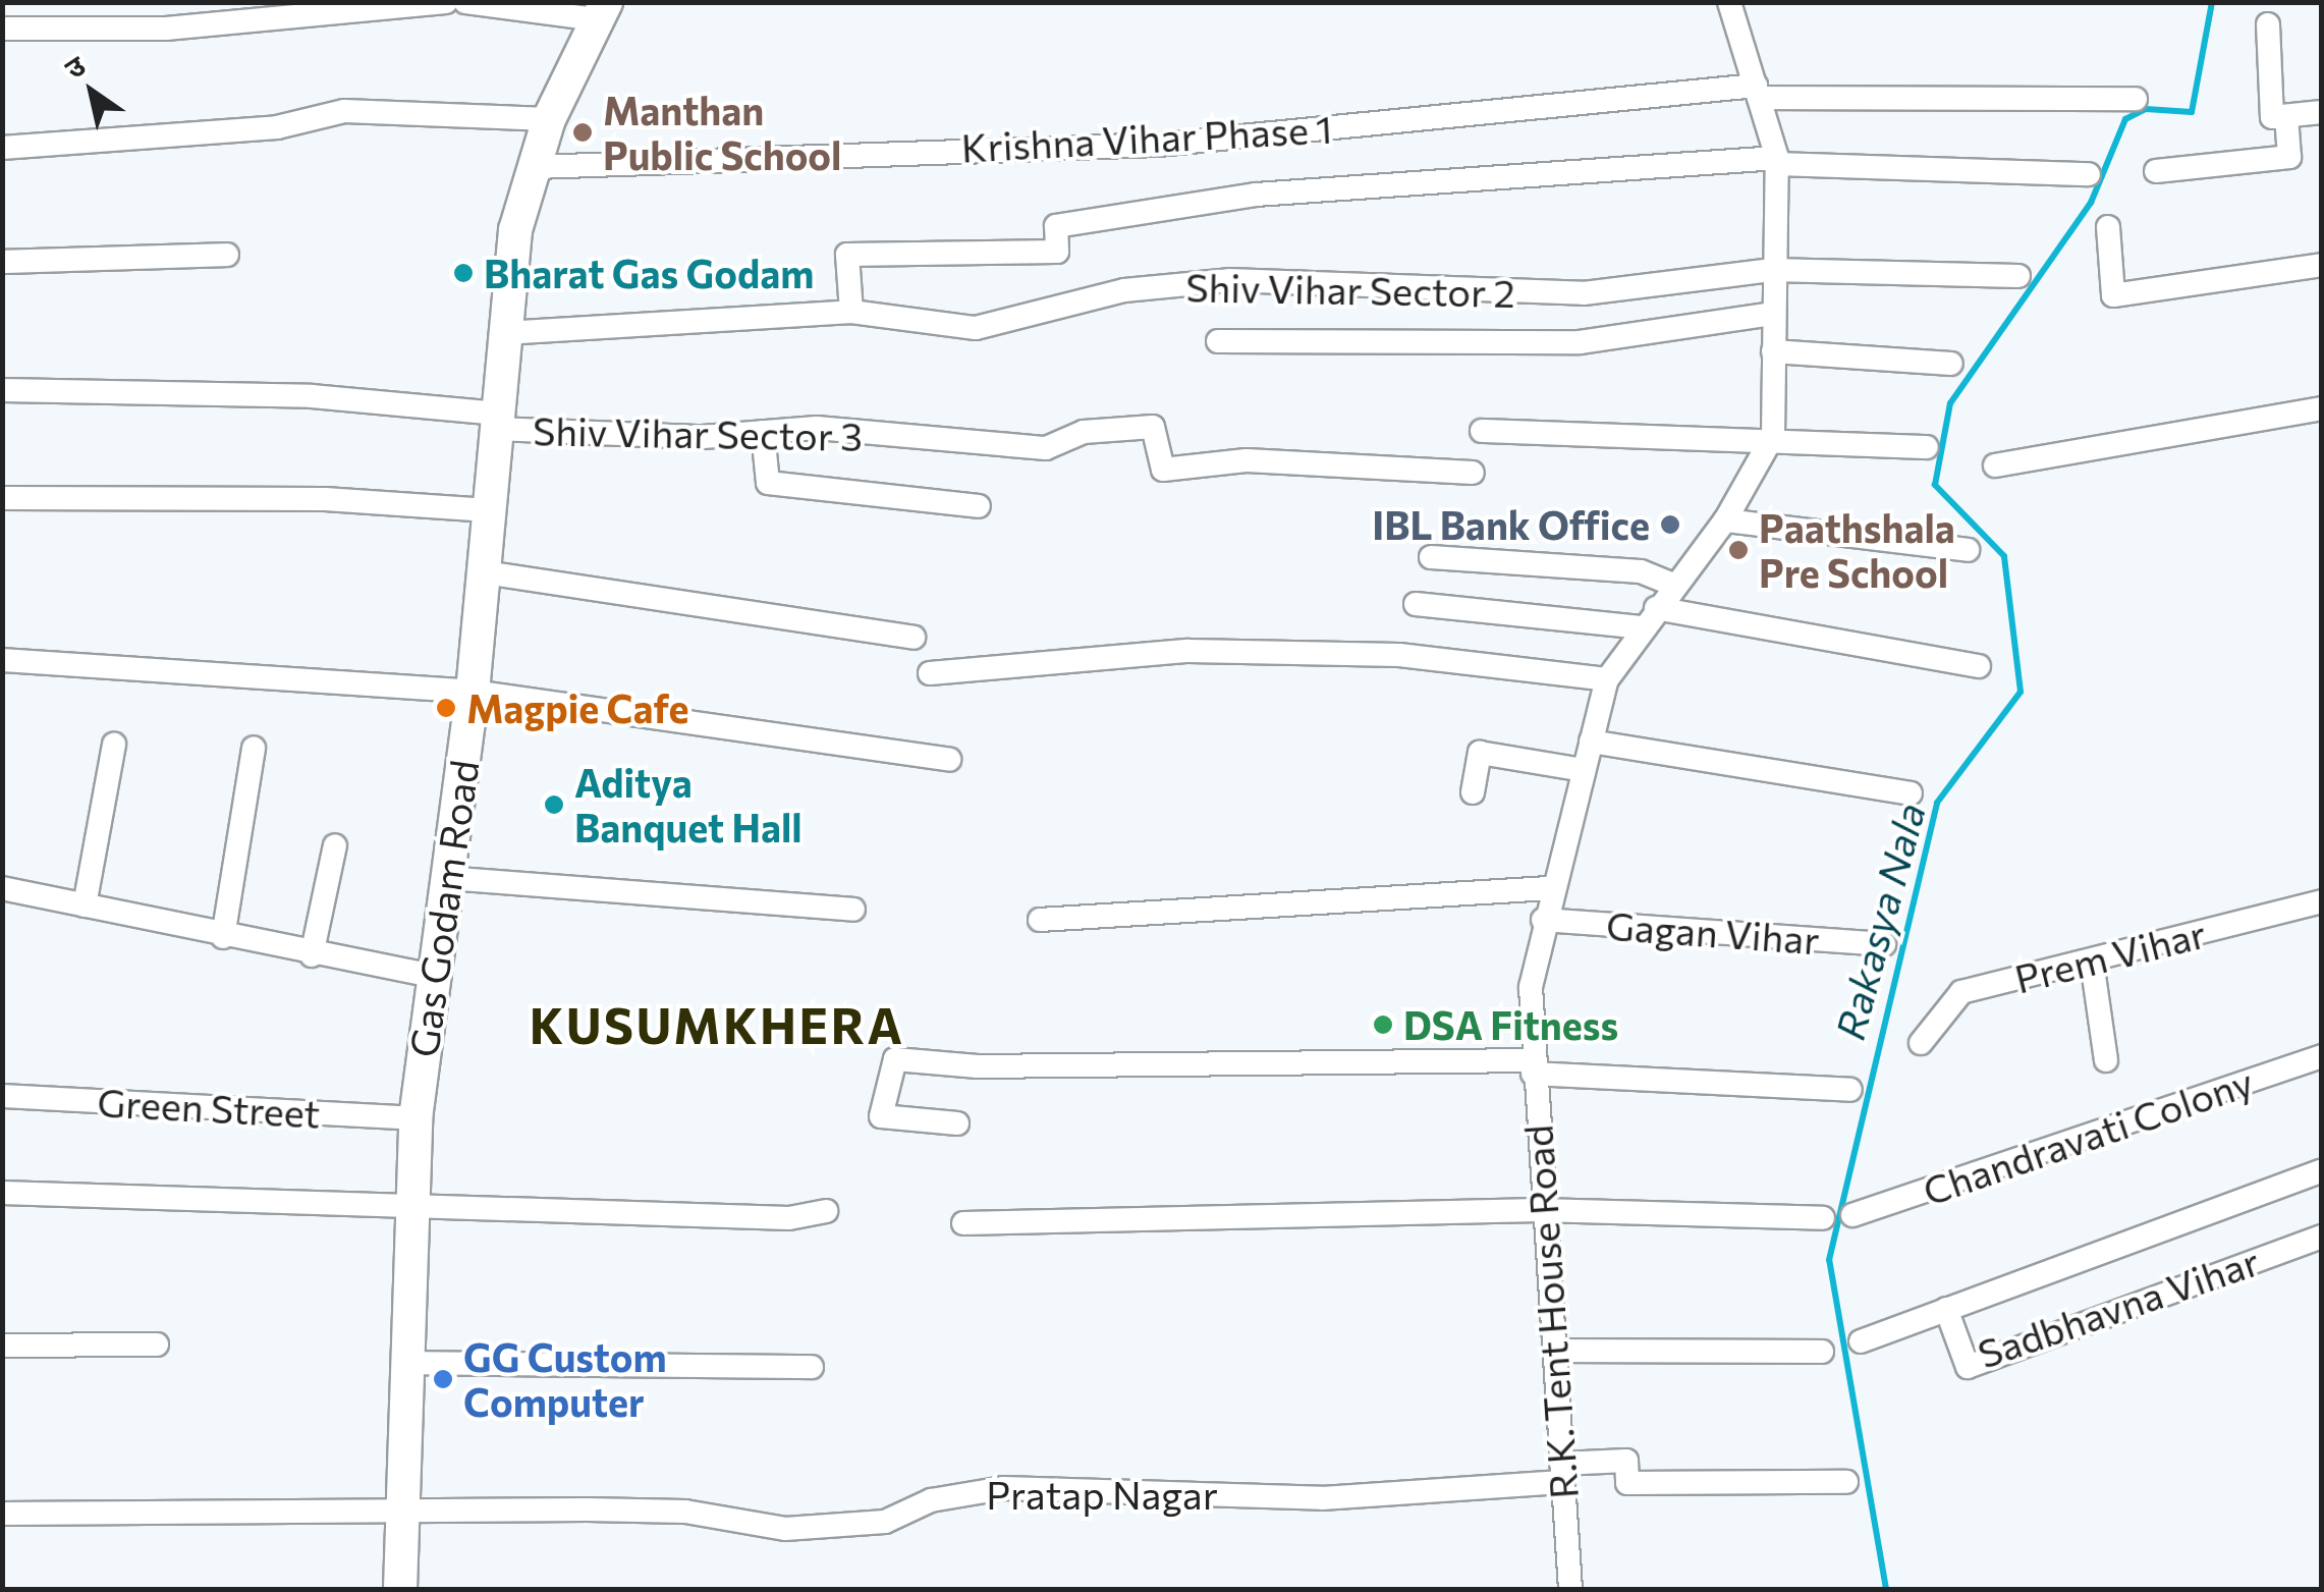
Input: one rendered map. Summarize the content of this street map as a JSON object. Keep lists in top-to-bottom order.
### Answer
{
  "streets": {
    "main road": ["Gas Godam Road"],
    "street": [
      "Krishna Vihar Phase 1",
      "Shiv Vihar Sector 2",
      "Shiv Vihar Sector 3",
      "Gagan Vihar",
      "Prem Vihar",
      "Green Street",
      "Chandravati Colony",
      "Sadbhavna Vihar",
      "R.K. Tent House Road",
      "Pratap Nagar"
    ]
  },
  "crossings": [
    ["Krishna Vihar Phase 1", "Gas Godam Road"],
    ["Krishna Vihar Phase 1", "R.K. Tent House Road"],
    ["Shiv Vihar Sector 2", "Gas Godam Road"],
    ["Shiv Vihar Sector 2", "R.K. Tent House Road"],
    ["Shiv Vihar Sector 3", "Gas Godam Road"],
    ["Gas Godam Road", "Green Street"],
    ["Gas Godam Road", "Pratap Nagar"],
    ["Gagan Vihar", "R.K. Tent House Road"],
    ["R.K. Tent House Road", "Pratap Nagar"]
  ],
  "districts": ["KUSUMKHERA"],
  "water": ["Rakasya Nala"],
  "places": [
    "Manthan Public School",
    "Bharat Gas Godam",
    "IBL Bank Office",
    "Paathshala Pre School",
    "Magpie Cafe",
    "Aditya Banquet Hall",
    "DSA Fitness",
    "GG Custom Computer"
  ],
  "north": "top left"
}
